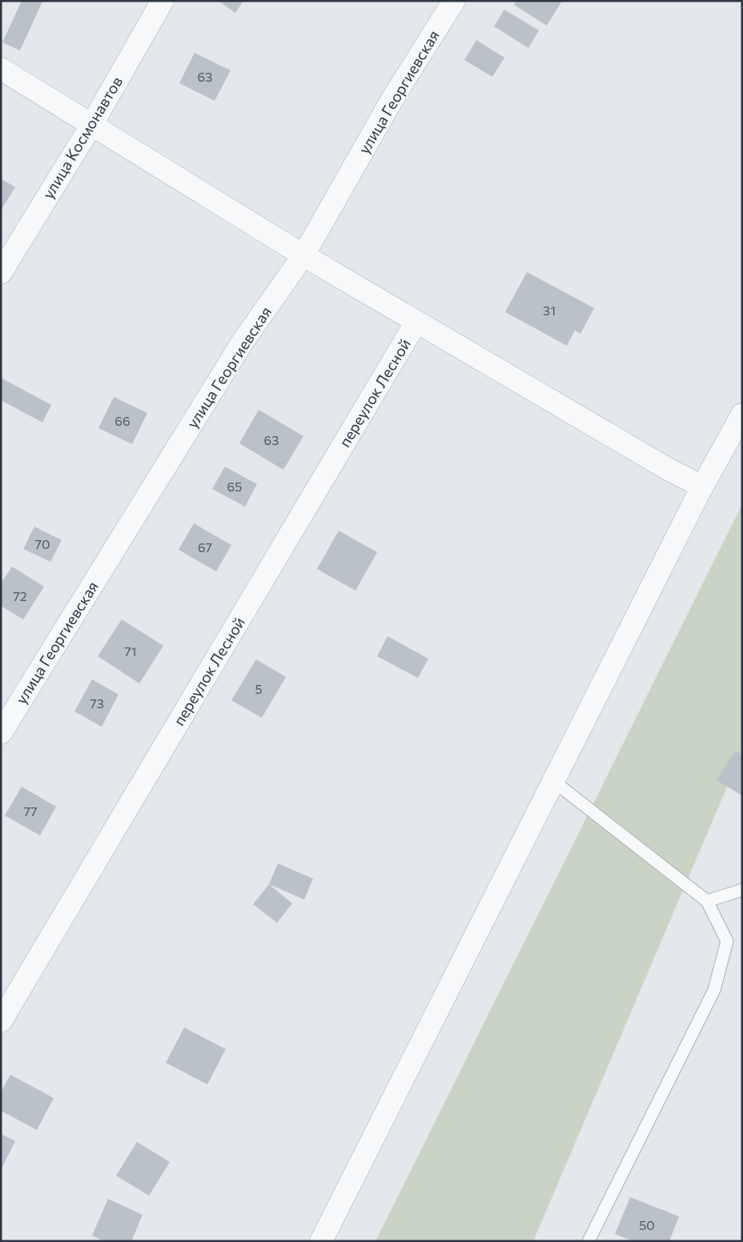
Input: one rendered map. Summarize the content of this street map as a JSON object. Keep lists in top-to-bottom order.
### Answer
{
  "streets": {
    "street": ["улица Георгиевская", "улица Космонавтов", "переулок Лесной"]
  },
  "house_numbers": [
    "63",
    "31",
    "66",
    "63",
    "65",
    "70",
    "67",
    "72",
    "71",
    "5",
    "73",
    "77",
    "50"
  ]
}
